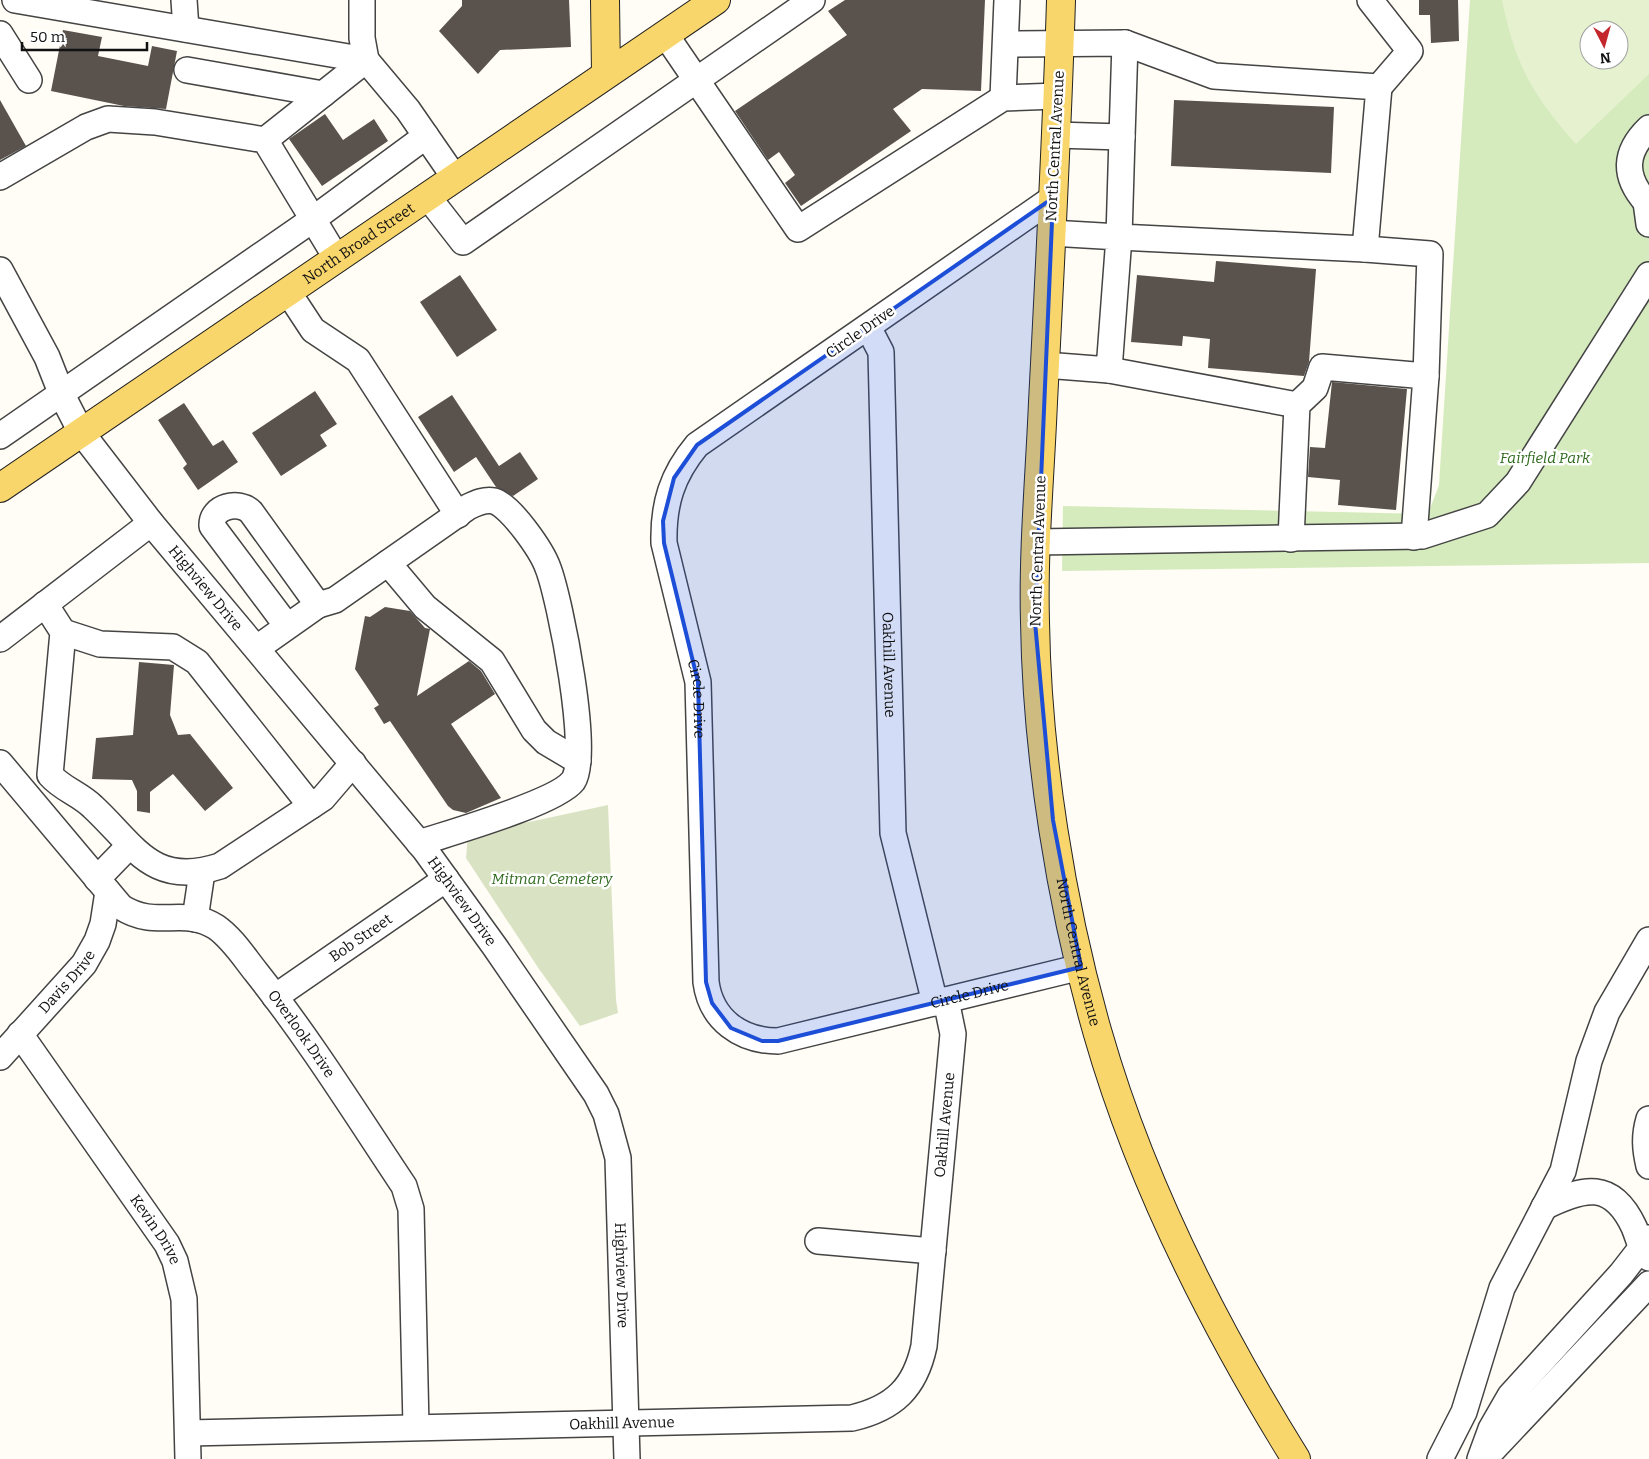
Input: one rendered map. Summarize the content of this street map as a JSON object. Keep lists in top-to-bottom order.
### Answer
{
  "streets": {
    "main road": ["North Central Avenue", "North Broad Street"],
    "street": [
      "Circle Drive",
      "Highview Drive",
      "Oakhill Avenue",
      "Bob Street",
      "Davis Drive",
      "Overlook Drive",
      "Kevin Drive"
    ]
  },
  "crossings": [
    ["North Central Avenue", "Circle Drive"],
    ["North Broad Street", "Highview Drive"],
    ["Circle Drive", "Oakhill Avenue"],
    ["Highview Drive", "Oakhill Avenue"],
    ["Highview Drive", "Bob Street"],
    ["Oakhill Avenue", "Overlook Drive"],
    ["Oakhill Avenue", "Kevin Drive"],
    ["Bob Street", "Overlook Drive"],
    ["Davis Drive", "Overlook Drive"],
    ["Davis Drive", "Kevin Drive"]
  ],
  "parks": ["Fairfield Park", "Mitman Cemetery"],
  "scale_bar": "50 m",
  "north": "bottom"
}
